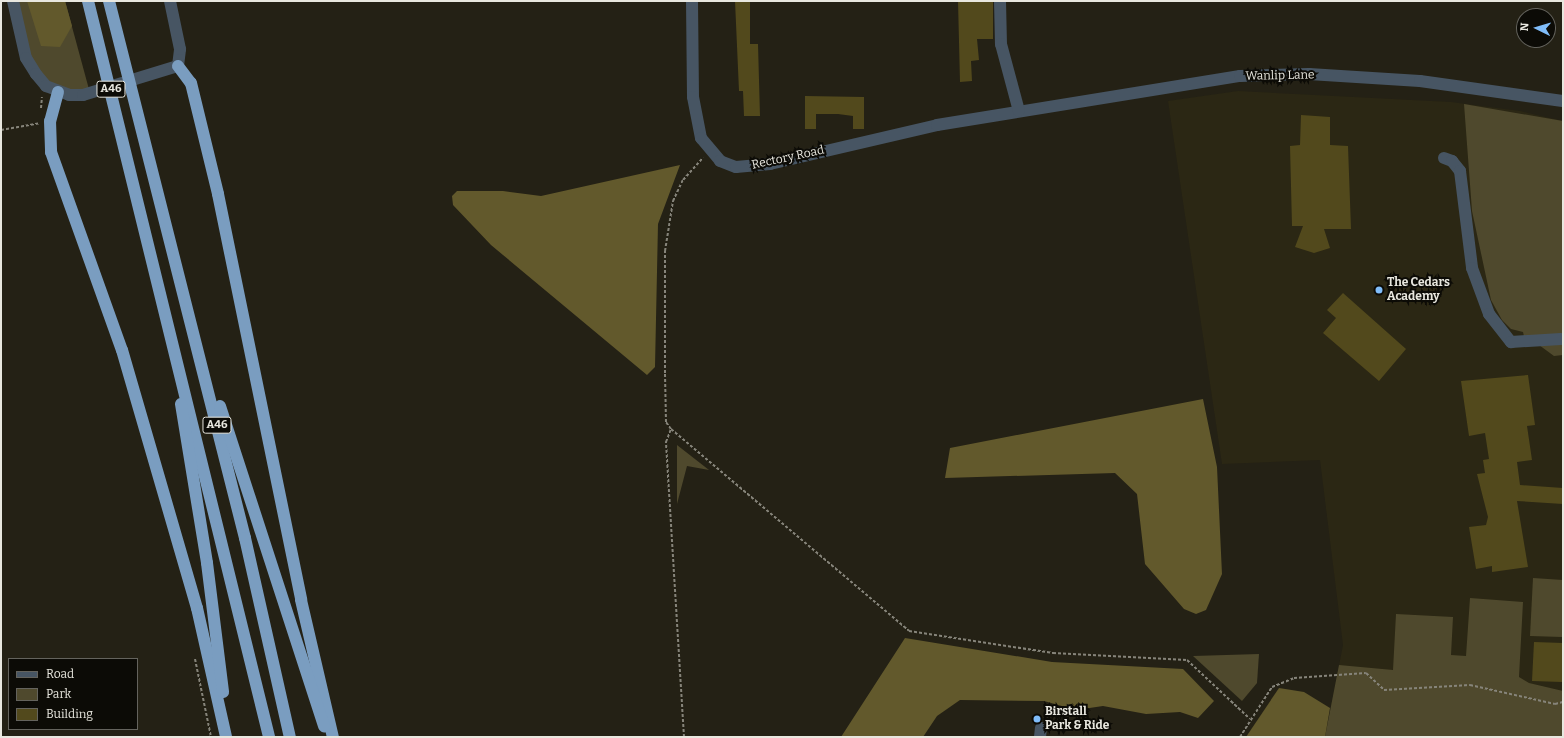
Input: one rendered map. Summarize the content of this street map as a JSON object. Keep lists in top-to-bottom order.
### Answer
{
  "streets": {
    "highway": ["A46"],
    "street": ["Wanlip Lane", "Rectory Road"]
  },
  "crossings": [
    ["Wanlip Lane", "Rectory Road"]
  ],
  "places": ["The Cedars Academy", "Birstall Park & Ride"],
  "legend": ["Road", "Park", "Building"],
  "north": "left"
}
